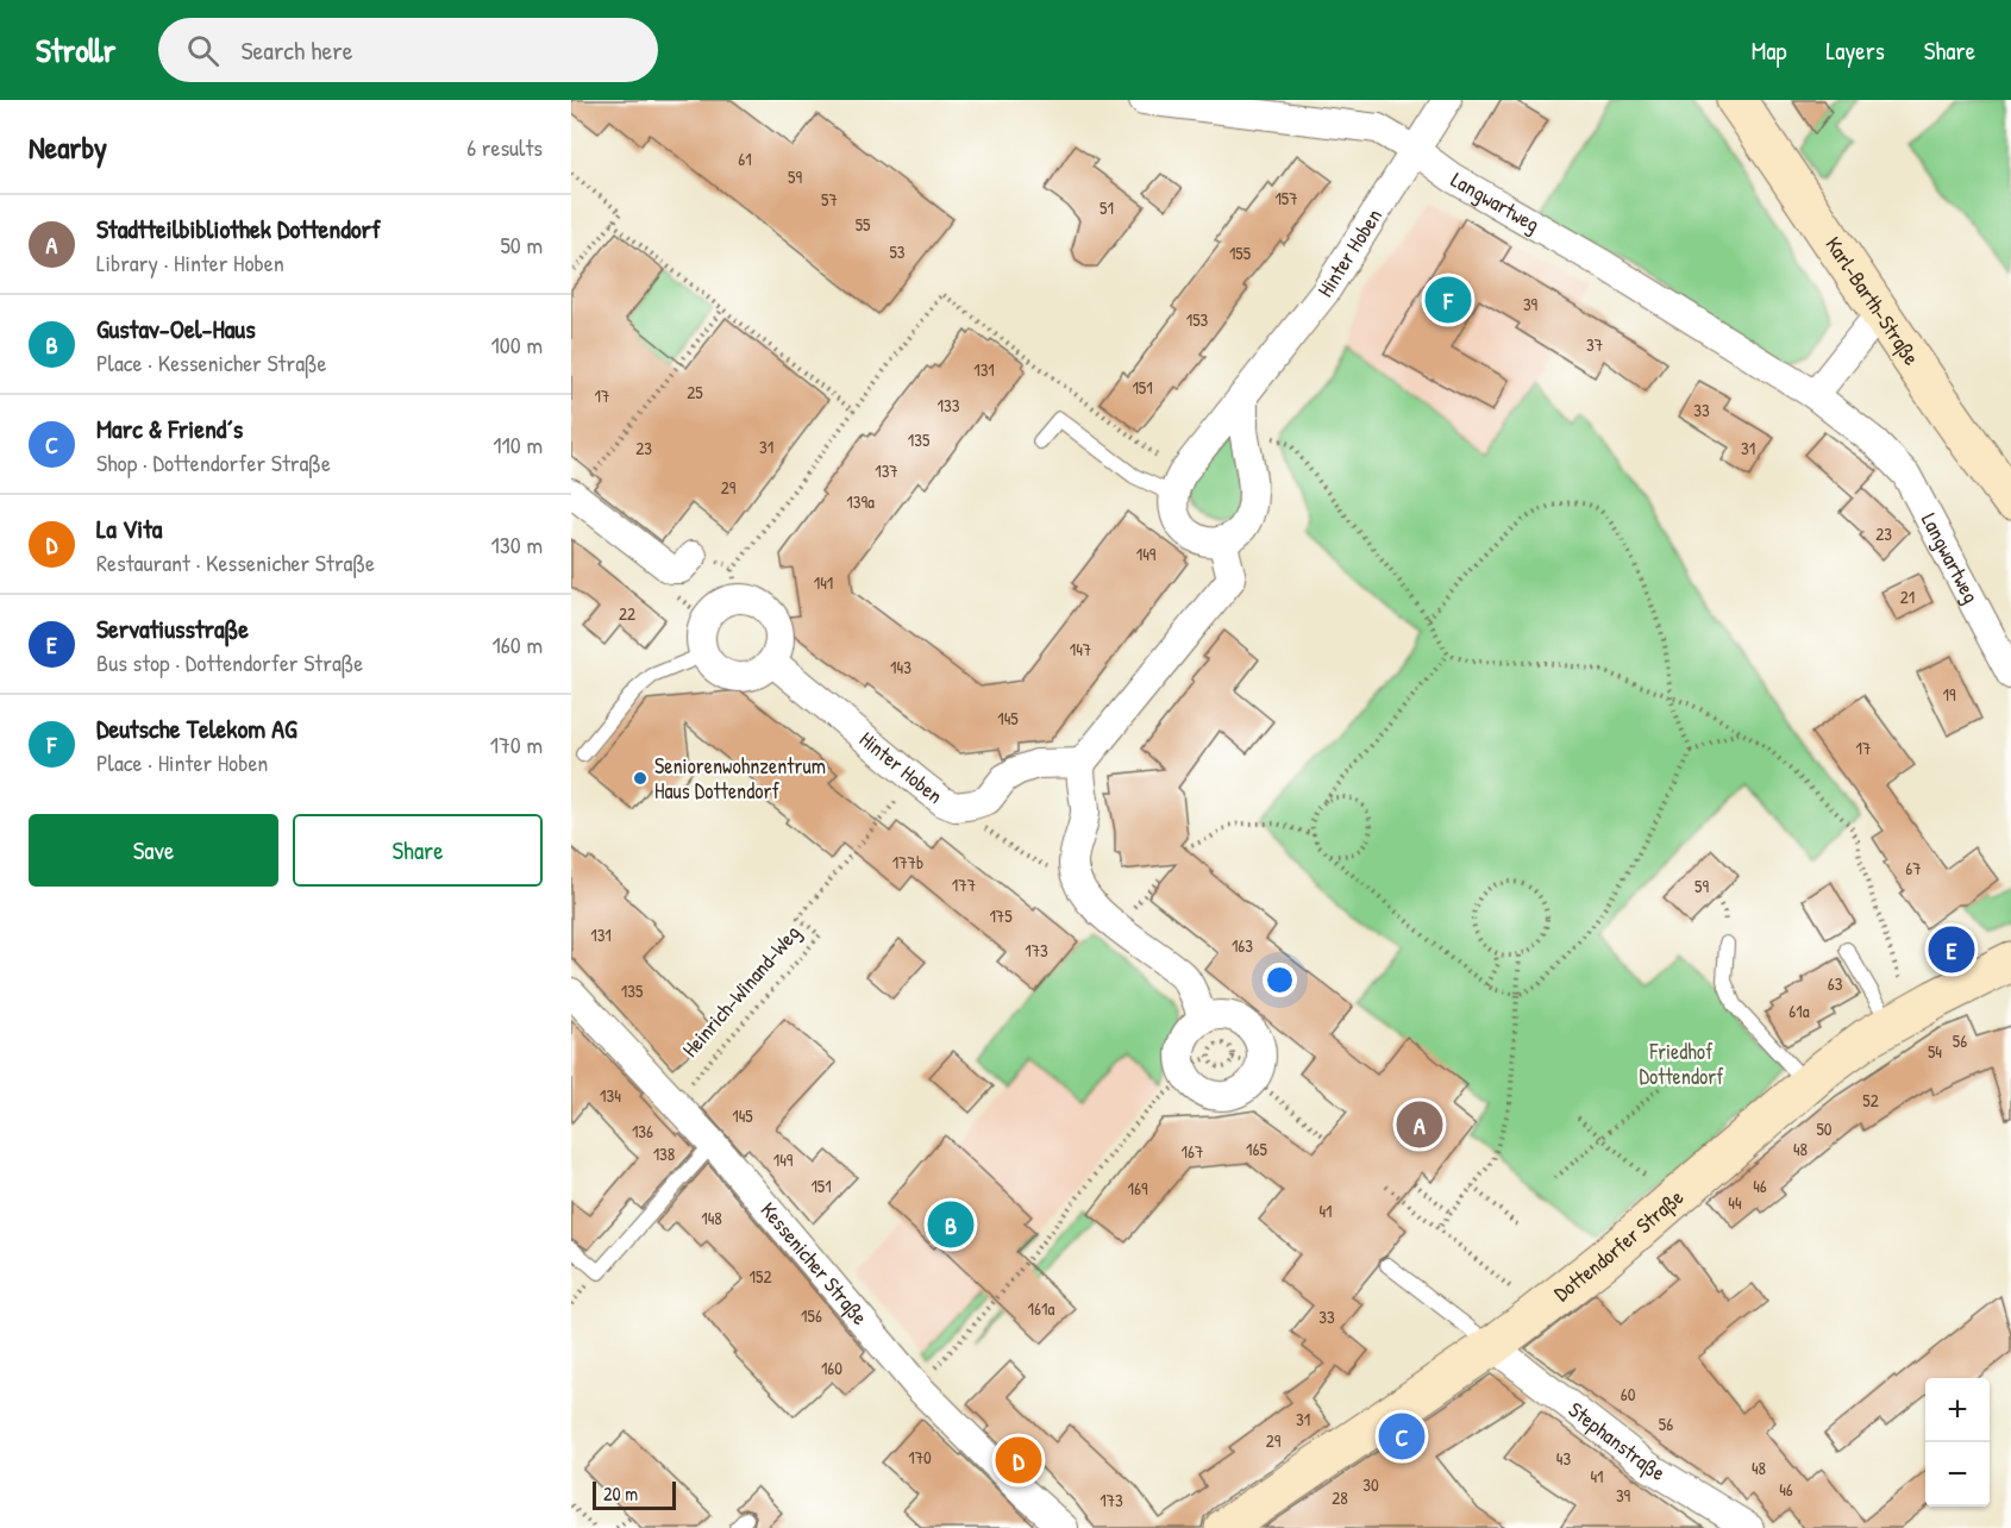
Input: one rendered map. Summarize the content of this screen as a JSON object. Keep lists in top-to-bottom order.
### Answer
{
  "streets": {
    "main road": ["Karl-Barth-Straße", "Dottendorfer Straße"],
    "street": [
      "Langwartweg",
      "Hinter Hoben",
      "Kessenicher Straße",
      "Stephanstraße"
    ],
    "path": ["Heinrich-Winand-Weg"]
  },
  "crossings": [
    ["Langwartweg", "Hinter Hoben"],
    ["Hinter Hoben", "Heinrich-Winand-Weg"],
    ["Heinrich-Winand-Weg", "Kessenicher Straße"],
    ["Dottendorfer Straße", "Stephanstraße"]
  ],
  "parks": ["Friedhof Dottendorf"],
  "places": ["Seniorenwohnzentrum Haus Dottendorf"],
  "house_numbers": [
    "61",
    "59",
    "157",
    "57",
    "51",
    "55",
    "53",
    "155",
    "39",
    "153",
    "37",
    "131",
    "151",
    "25",
    "17",
    "133",
    "33",
    "135",
    "31",
    "23",
    "31",
    "137",
    "29",
    "139a",
    "23",
    "149",
    "141",
    "21",
    "22",
    "147",
    "143",
    "19",
    "145",
    "17",
    "177b",
    "67",
    "177",
    "59",
    "175",
    "131",
    "163",
    "173",
    "63",
    "135",
    "61a",
    "56",
    "54",
    "134",
    "52",
    "145",
    "50",
    "136",
    "165",
    "48",
    "167",
    "138",
    "149",
    "151",
    "46",
    "169",
    "44",
    "41",
    "148",
    "152",
    "161a",
    "156",
    "33",
    "160",
    "60",
    "31",
    "56",
    "29",
    "170",
    "43",
    "48",
    "41",
    "30",
    "46",
    "39",
    "28",
    "173"
  ],
  "scale_bar": "20 m",
  "page": {
    "header": "Strollr",
    "search": "Search here",
    "nav": ["Map", "Layers", "Share"],
    "heading": ["Nearby", "6 results"],
    "list": [
      {
        "mark": "A",
        "name": "Stadtteilbibliothek Dottendorf",
        "note": "Library · Hinter Hoben",
        "value": "50 m"
      },
      {
        "mark": "B",
        "name": "Gustav-Oel-Haus",
        "note": "Place · Kessenicher Straße",
        "value": "100 m"
      },
      {
        "mark": "C",
        "name": "Marc & Friend´s",
        "note": "Shop · Dottendorfer Straße",
        "value": "110 m"
      },
      {
        "mark": "D",
        "name": "La Vita",
        "note": "Restaurant · Kessenicher Straße",
        "value": "130 m"
      },
      {
        "mark": "E",
        "name": "Servatiusstraße",
        "note": "Bus stop · Dottendorfer Straße",
        "value": "160 m"
      },
      {
        "mark": "F",
        "name": "Deutsche Telekom AG",
        "note": "Place · Hinter Hoben",
        "value": "170 m"
      }
    ],
    "pins": [
      "F",
      "E",
      "A",
      "B",
      "C",
      "D"
    ],
    "buttons": ["Save", "Share"],
    "map_buttons": ["+", "−"],
    "scale": "20 m"
  }
}
